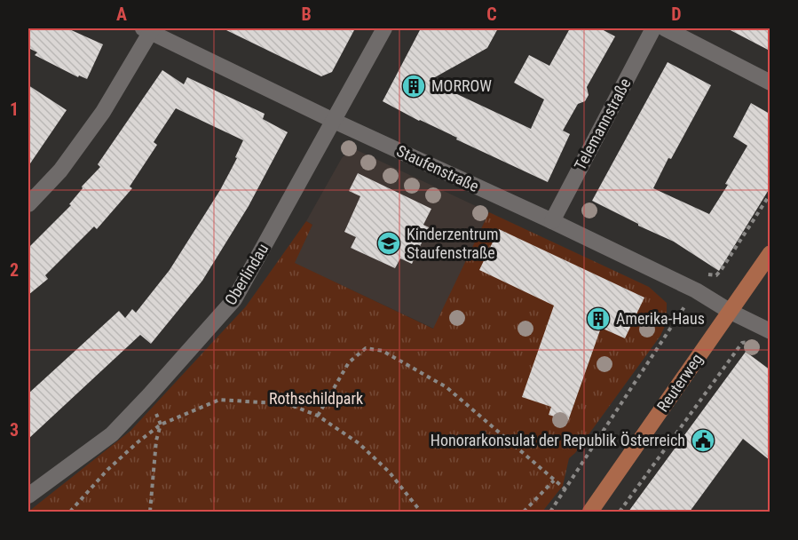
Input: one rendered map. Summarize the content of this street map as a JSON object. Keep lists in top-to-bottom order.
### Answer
{
  "streets": {
    "main road": ["Reuterweg"],
    "street": ["Telemannstraße", "Staufenstraße", "Oberlindau"]
  },
  "crossings": [
    ["Telemannstraße", "Staufenstraße"],
    ["Staufenstraße", "Oberlindau"],
    ["Staufenstraße", "Reuterweg"]
  ],
  "parks": ["Rothschildpark"],
  "places": {
    "building": ["MORROW", "Amerika-Haus"],
    "school or university": ["Kinderzentrum Staufenstraße"],
    "public building": ["Honorarkonsulat der Republik Österreich"]
  },
  "grid": {
    "columns": [
      "A",
      "B",
      "C",
      "D"
    ],
    "rows": ["1", "2", "3"]
  }
}
